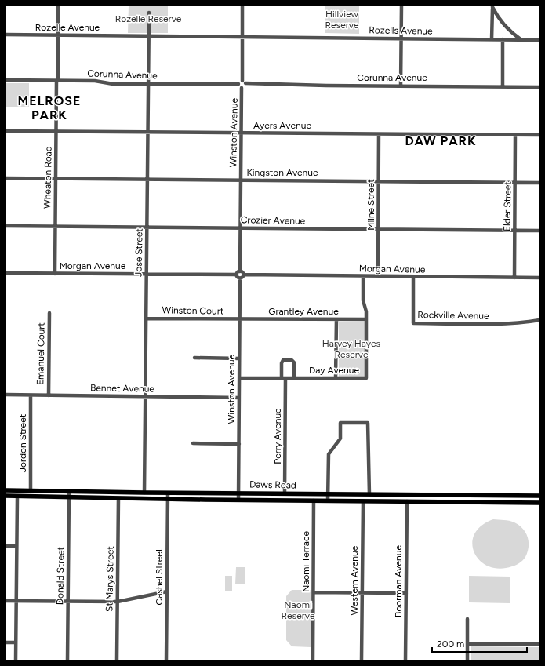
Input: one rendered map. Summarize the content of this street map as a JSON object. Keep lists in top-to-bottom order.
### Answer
{
  "streets": {
    "main road": ["Daws Road"],
    "street": [
      "Rozelle Avenue",
      "Rozells Avenue",
      "Corunna Avenue",
      "Ayers Avenue",
      "Winston Avenue",
      "Kingston Avenue",
      "Wheaton Road",
      "Milne Street",
      "Elder Street",
      "Crozier Avenue",
      "Jose Street",
      "Morgan Avenue",
      "Winston Court",
      "Grantley Avenue",
      "Rockville Avenue",
      "Emanuel Court",
      "Day Avenue",
      "Bennet Avenue",
      "Perry Avenue",
      "Jordon Street",
      "Naomi Terrace",
      "Donald Street",
      "Cashel Street",
      "St Marys Street",
      "Western Avenue",
      "Boorman Avenue"
    ]
  },
  "crossings": [
    ["Rozelle Avenue", "Rozells Avenue"],
    ["Rozelle Avenue", "Wheaton Road"],
    ["Rozelle Avenue", "Jose Street"],
    ["Corunna Avenue", "Winston Avenue"],
    ["Corunna Avenue", "Wheaton Road"],
    ["Corunna Avenue", "Jose Street"],
    ["Ayers Avenue", "Winston Avenue"],
    ["Ayers Avenue", "Wheaton Road"],
    ["Ayers Avenue", "Milne Street"],
    ["Ayers Avenue", "Elder Street"],
    ["Ayers Avenue", "Jose Street"],
    ["Winston Avenue", "Kingston Avenue"],
    ["Winston Avenue", "Crozier Avenue"],
    ["Winston Avenue", "Morgan Avenue"],
    ["Winston Avenue", "Winston Court"],
    ["Winston Avenue", "Grantley Avenue"],
    ["Winston Avenue", "Day Avenue"],
    ["Winston Avenue", "Bennet Avenue"],
    ["Winston Avenue", "Daws Road"],
    ["Kingston Avenue", "Wheaton Road"],
    ["Kingston Avenue", "Milne Street"],
    ["Kingston Avenue", "Elder Street"],
    ["Kingston Avenue", "Jose Street"],
    ["Wheaton Road", "Crozier Avenue"],
    ["Wheaton Road", "Morgan Avenue"],
    ["Milne Street", "Crozier Avenue"],
    ["Milne Street", "Morgan Avenue"],
    ["Elder Street", "Crozier Avenue"],
    ["Elder Street", "Morgan Avenue"],
    ["Crozier Avenue", "Jose Street"],
    ["Jose Street", "Morgan Avenue"],
    ["Jose Street", "Winston Court"],
    ["Jose Street", "Bennet Avenue"],
    ["Jose Street", "Daws Road"],
    ["Morgan Avenue", "Rockville Avenue"],
    ["Morgan Avenue", "Day Avenue"],
    ["Winston Court", "Grantley Avenue"],
    ["Grantley Avenue", "Day Avenue"],
    ["Emanuel Court", "Bennet Avenue"],
    ["Day Avenue", "Perry Avenue"],
    ["Bennet Avenue", "Jordon Street"],
    ["Perry Avenue", "Daws Road"],
    ["Jordon Street", "Daws Road"],
    ["Daws Road", "Naomi Terrace"],
    ["Daws Road", "Donald Street"],
    ["Daws Road", "Cashel Street"],
    ["Daws Road", "St Marys Street"],
    ["Daws Road", "Western Avenue"],
    ["Daws Road", "Boorman Avenue"]
  ],
  "districts": ["MELROSE PARK", "DAW PARK"],
  "parks": [
    "Hillview Reserve",
    "Rozelle Reserve",
    "Harvey Hayes Reserve",
    "Naomi Reserve"
  ],
  "scale_bar": "200 m"
}
